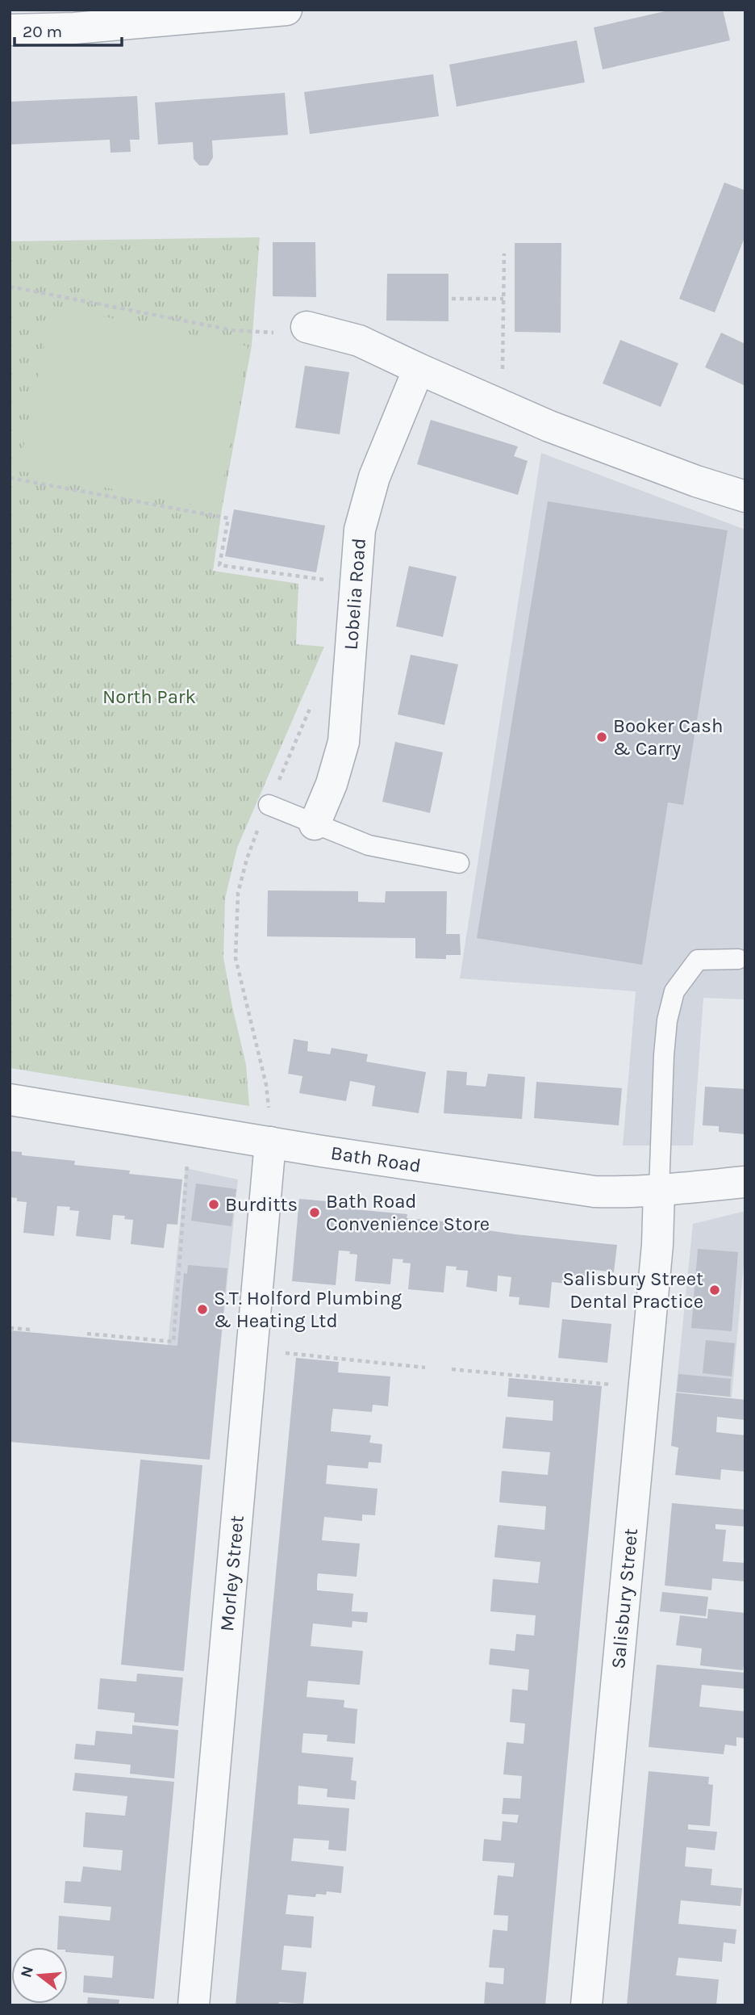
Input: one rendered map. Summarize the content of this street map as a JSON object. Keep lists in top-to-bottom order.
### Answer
{
  "streets": {
    "street": [
      "Lobelia Road",
      "Bath Road",
      "Morley Street",
      "Salisbury Street"
    ]
  },
  "crossings": [
    ["Bath Road", "Morley Street"],
    ["Bath Road", "Salisbury Street"]
  ],
  "parks": ["North Park"],
  "places": [
    "Booker Cash & Carry",
    "Burditts",
    "Bath Road Convenience Store",
    "Salisbury Street Dental Practice",
    "S.T. Holford Plumbing & Heating Ltd"
  ],
  "scale_bar": "20 m",
  "north": "left"
}
